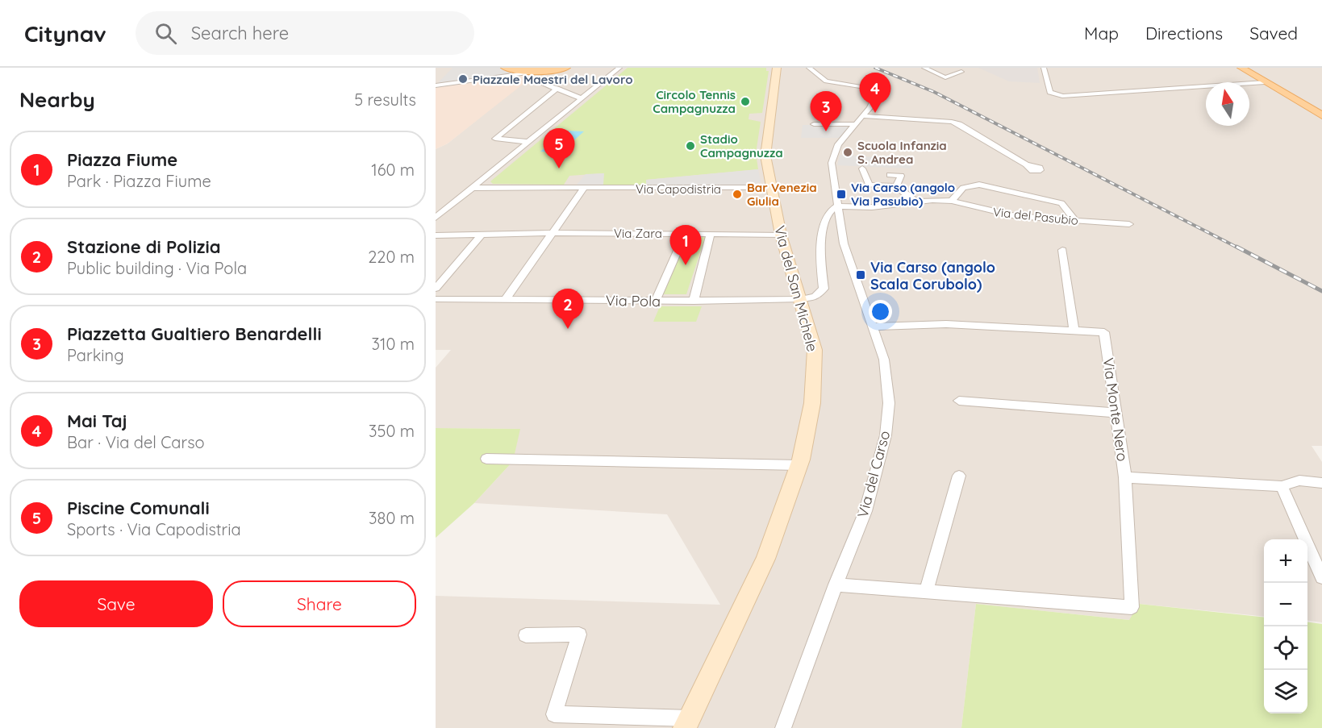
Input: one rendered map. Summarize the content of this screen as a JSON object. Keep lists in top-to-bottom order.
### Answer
{
  "streets": {
    "main road": ["Via del San Michele"],
    "street": [
      "Via Capodistria",
      "Via del Pasubio",
      "Via Zara",
      "Via Pola",
      "Via Monte Nero",
      "Via del Carso"
    ]
  },
  "crossings": [
    ["Via Capodistria", "Via del San Michele"],
    ["Via del Pasubio", "Via del Carso"],
    ["Via Zara", "Via del San Michele"],
    ["Via del San Michele", "Via Pola"],
    ["Via Monte Nero", "Via del Carso"]
  ],
  "places": {
    "other": [
      "Piazzale Maestri del Lavoro",
      "Circolo Tennis Campagnuzza",
      "Stadio Campagnuzza",
      "Scuola Infanzia S. Andrea",
      "Bar Venezia Giulia"
    ],
    "transit": ["Via Carso (angolo Via Pasubio)", "Via Carso (angolo Scala Corubolo)"]
  },
  "north": "top",
  "page": {
    "header": "Citynav",
    "search": "Search here",
    "nav": ["Map", "Directions", "Saved"],
    "heading": ["Nearby", "5 results"],
    "pins": [
      "4",
      "3",
      "5",
      "1",
      "2"
    ],
    "list": [
      {
        "mark": "1",
        "name": "Piazza Fiume",
        "note": "Park · Piazza Fiume",
        "value": "160 m"
      },
      {
        "mark": "2",
        "name": "Stazione di Polizia",
        "note": "Public building · Via Pola",
        "value": "220 m"
      },
      {
        "mark": "3",
        "name": "Piazzetta Gualtiero Benardelli",
        "note": "Parking",
        "value": "310 m"
      },
      {
        "mark": "4",
        "name": "Mai Taj",
        "note": "Bar · Via del Carso",
        "value": "350 m"
      },
      {
        "mark": "5",
        "name": "Piscine Comunali",
        "note": "Sports · Via Capodistria",
        "value": "380 m"
      }
    ],
    "map_buttons": ["+", "−"],
    "buttons": ["Save", "Share"]
  }
}
